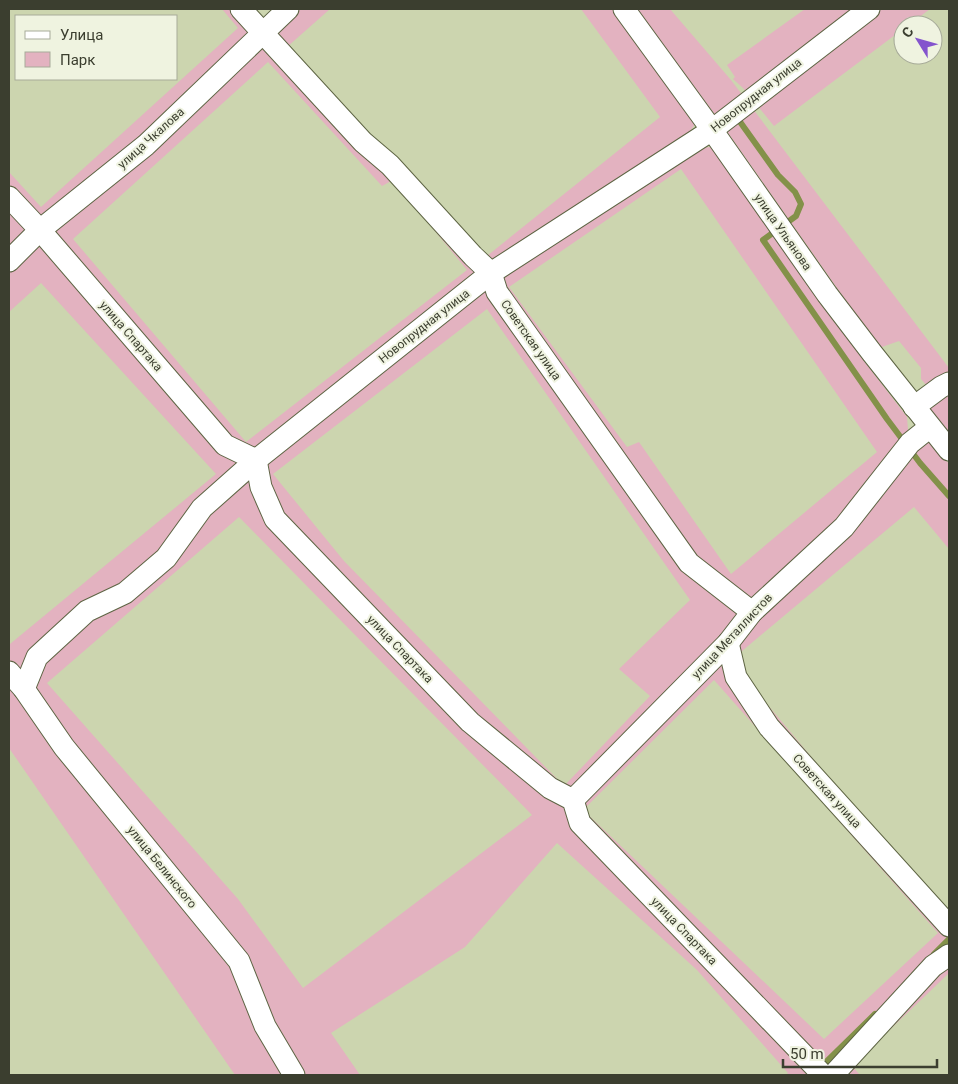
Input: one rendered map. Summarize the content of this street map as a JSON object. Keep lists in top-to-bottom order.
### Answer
{
  "streets": {
    "street": [
      "Новопрудная улица",
      "улица Чкалова",
      "улица Ульянова",
      "улица Спартака",
      "Советская улица",
      "улица Металлистов",
      "улица Белинского"
    ]
  },
  "crossings": [
    ["Новопрудная улица", "улица Ульянова"],
    ["Новопрудная улица", "улица Спартака"],
    ["Новопрудная улица", "Советская улица"],
    ["Новопрудная улица", "улица Белинского"],
    ["улица Чкалова", "улица Спартака"],
    ["улица Чкалова", "Советская улица"],
    ["улица Ульянова", "улица Металлистов"],
    ["улица Спартака", "улица Металлистов"],
    ["Советская улица", "улица Металлистов"]
  ],
  "legend": ["Улица", "Парк"],
  "scale_bar": "50 m",
  "north": "top left"
}
